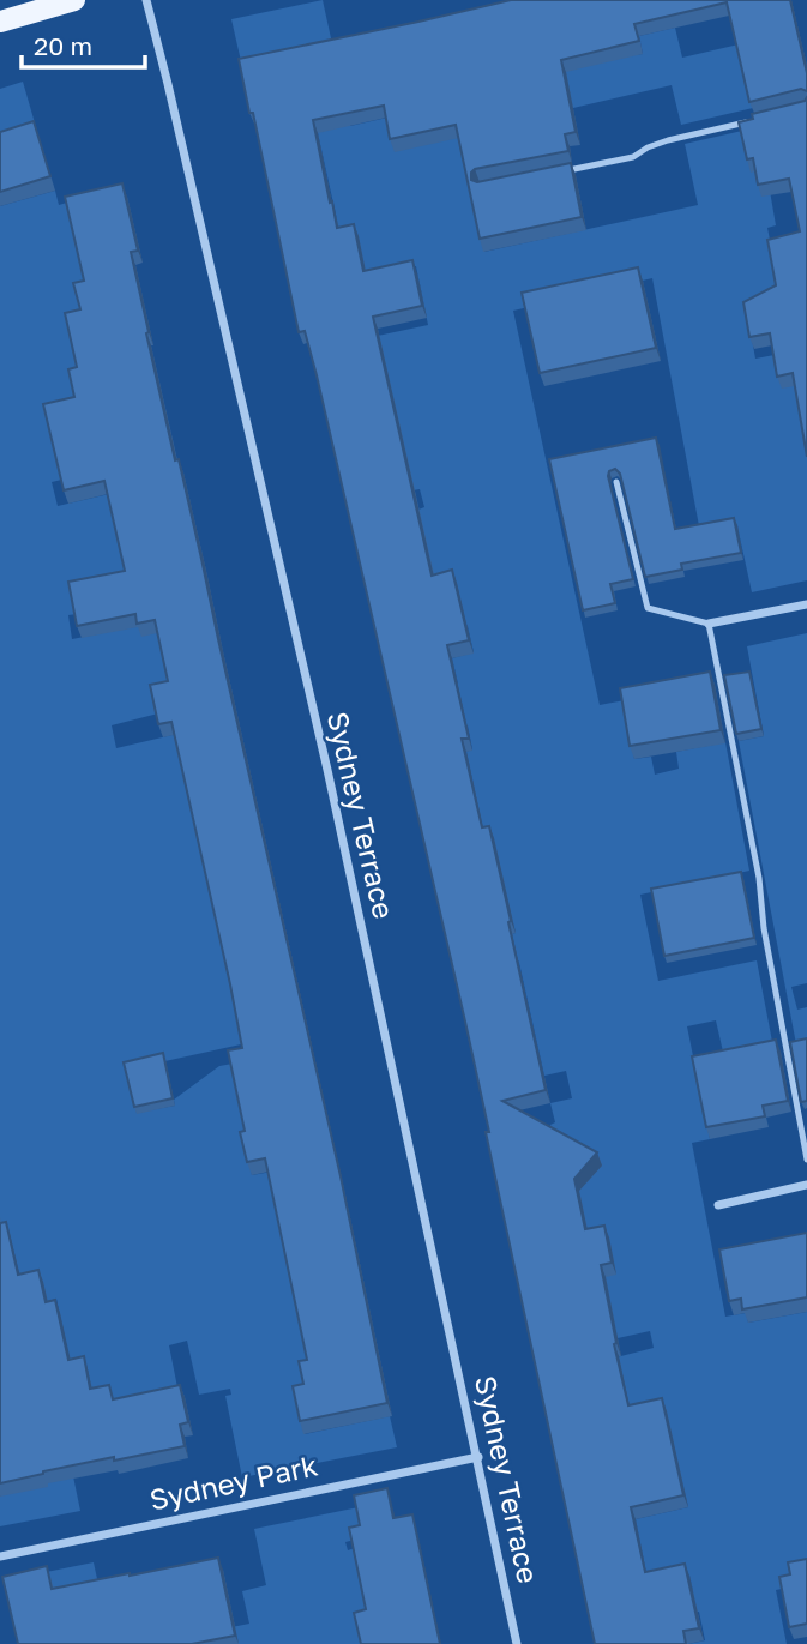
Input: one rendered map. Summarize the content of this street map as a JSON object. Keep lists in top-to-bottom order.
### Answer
{
  "streets": {
    "street": ["Sydney Terrace", "Sydney Park"]
  },
  "crossings": [
    ["Sydney Terrace", "Sydney Park"]
  ],
  "scale_bar": "20 m"
}
